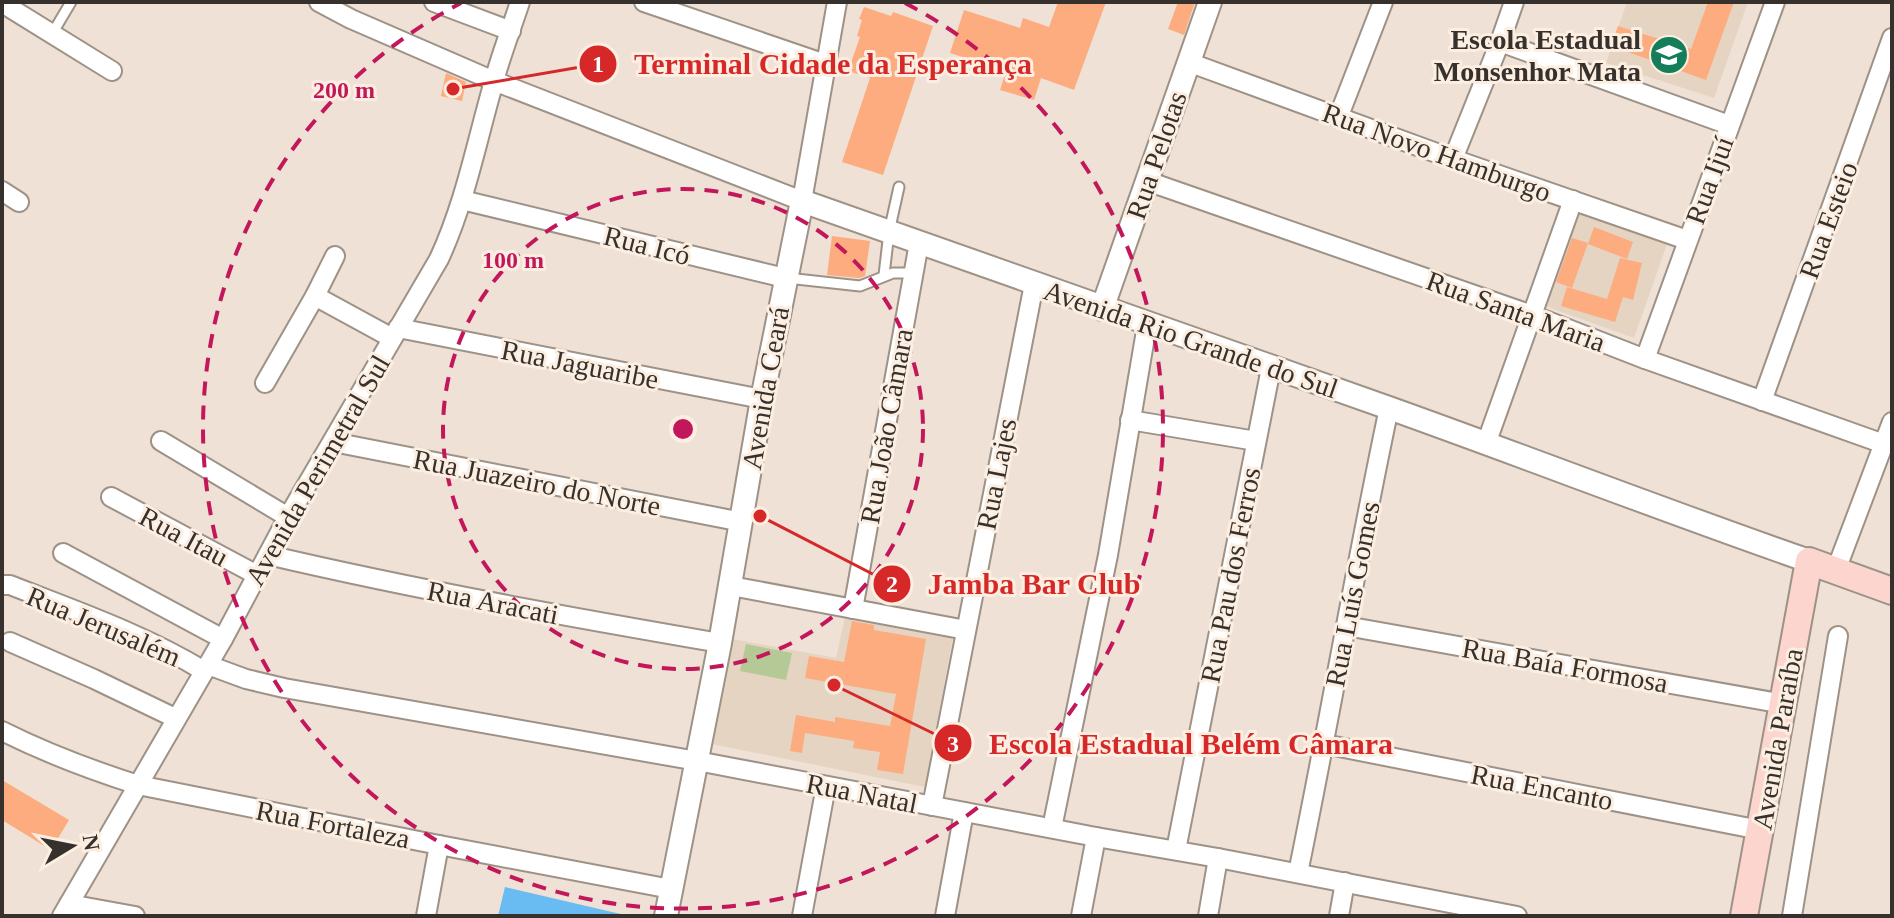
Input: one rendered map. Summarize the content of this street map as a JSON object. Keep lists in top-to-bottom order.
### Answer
{
  "streets": {
    "main road": ["Avenida Rio Grande do Sul", "Avenida Paraíba"],
    "street": [
      "Rua Novo Hamburgo",
      "Rua Pelotas",
      "Rua Ijuí",
      "Rua Esteio",
      "Rua Icó",
      "Rua Santa Maria",
      "Rua Jaguaribe",
      "Avenida Ceará",
      "Rua João Câmara",
      "Avenida Perimetral Sul",
      "Rua Lajes",
      "Rua Juazeiro do Norte",
      "Rua Itau",
      "Rua Pau dos Ferros",
      "Rua Luís Gomes",
      "Rua Aracati",
      "Rua Jerusalém",
      "Rua Baía Formosa",
      "Rua Encanto",
      "Rua Natal",
      "Rua Fortaleza"
    ]
  },
  "crossings": [
    ["Rua Novo Hamburgo", "Rua Pelotas"],
    ["Rua Novo Hamburgo", "Rua Ijuí"],
    ["Rua Pelotas", "Rua Santa Maria"],
    ["Rua Pelotas", "Avenida Rio Grande do Sul"],
    ["Rua Ijuí", "Rua Santa Maria"],
    ["Rua Esteio", "Rua Santa Maria"],
    ["Rua Icó", "Avenida Ceará"],
    ["Rua Icó", "Avenida Perimetral Sul"],
    ["Avenida Rio Grande do Sul", "Avenida Ceará"],
    ["Avenida Rio Grande do Sul", "Rua João Câmara"],
    ["Avenida Rio Grande do Sul", "Avenida Perimetral Sul"],
    ["Avenida Rio Grande do Sul", "Rua Lajes"],
    ["Avenida Rio Grande do Sul", "Rua Pau dos Ferros"],
    ["Avenida Rio Grande do Sul", "Rua Luís Gomes"],
    ["Avenida Rio Grande do Sul", "Avenida Paraíba"],
    ["Rua Jaguaribe", "Avenida Ceará"],
    ["Rua Jaguaribe", "Avenida Perimetral Sul"],
    ["Avenida Ceará", "Rua Juazeiro do Norte"],
    ["Avenida Ceará", "Rua Aracati"],
    ["Avenida Ceará", "Rua Natal"],
    ["Avenida Ceará", "Rua Fortaleza"],
    ["Avenida Perimetral Sul", "Rua Juazeiro do Norte"],
    ["Avenida Perimetral Sul", "Rua Itau"],
    ["Avenida Perimetral Sul", "Rua Aracati"],
    ["Avenida Perimetral Sul", "Rua Jerusalém"],
    ["Avenida Perimetral Sul", "Rua Natal"],
    ["Avenida Perimetral Sul", "Rua Fortaleza"],
    ["Rua Lajes", "Rua Natal"],
    ["Rua Pau dos Ferros", "Rua Natal"],
    ["Rua Luís Gomes", "Rua Baía Formosa"],
    ["Rua Luís Gomes", "Rua Encanto"],
    ["Rua Luís Gomes", "Rua Natal"],
    ["Rua Jerusalém", "Rua Natal"],
    ["Rua Baía Formosa", "Avenida Paraíba"],
    ["Avenida Paraíba", "Rua Encanto"]
  ],
  "places": {
    "school or university": ["Escola Estadual Monsenhor Mata"],
    "other": ["Terminal Cidade da Esperança", "Jamba Bar Club", "Escola Estadual Belém Câmara"]
  },
  "north": "right",
  "rings": ["200 m", "100 m"]
}
